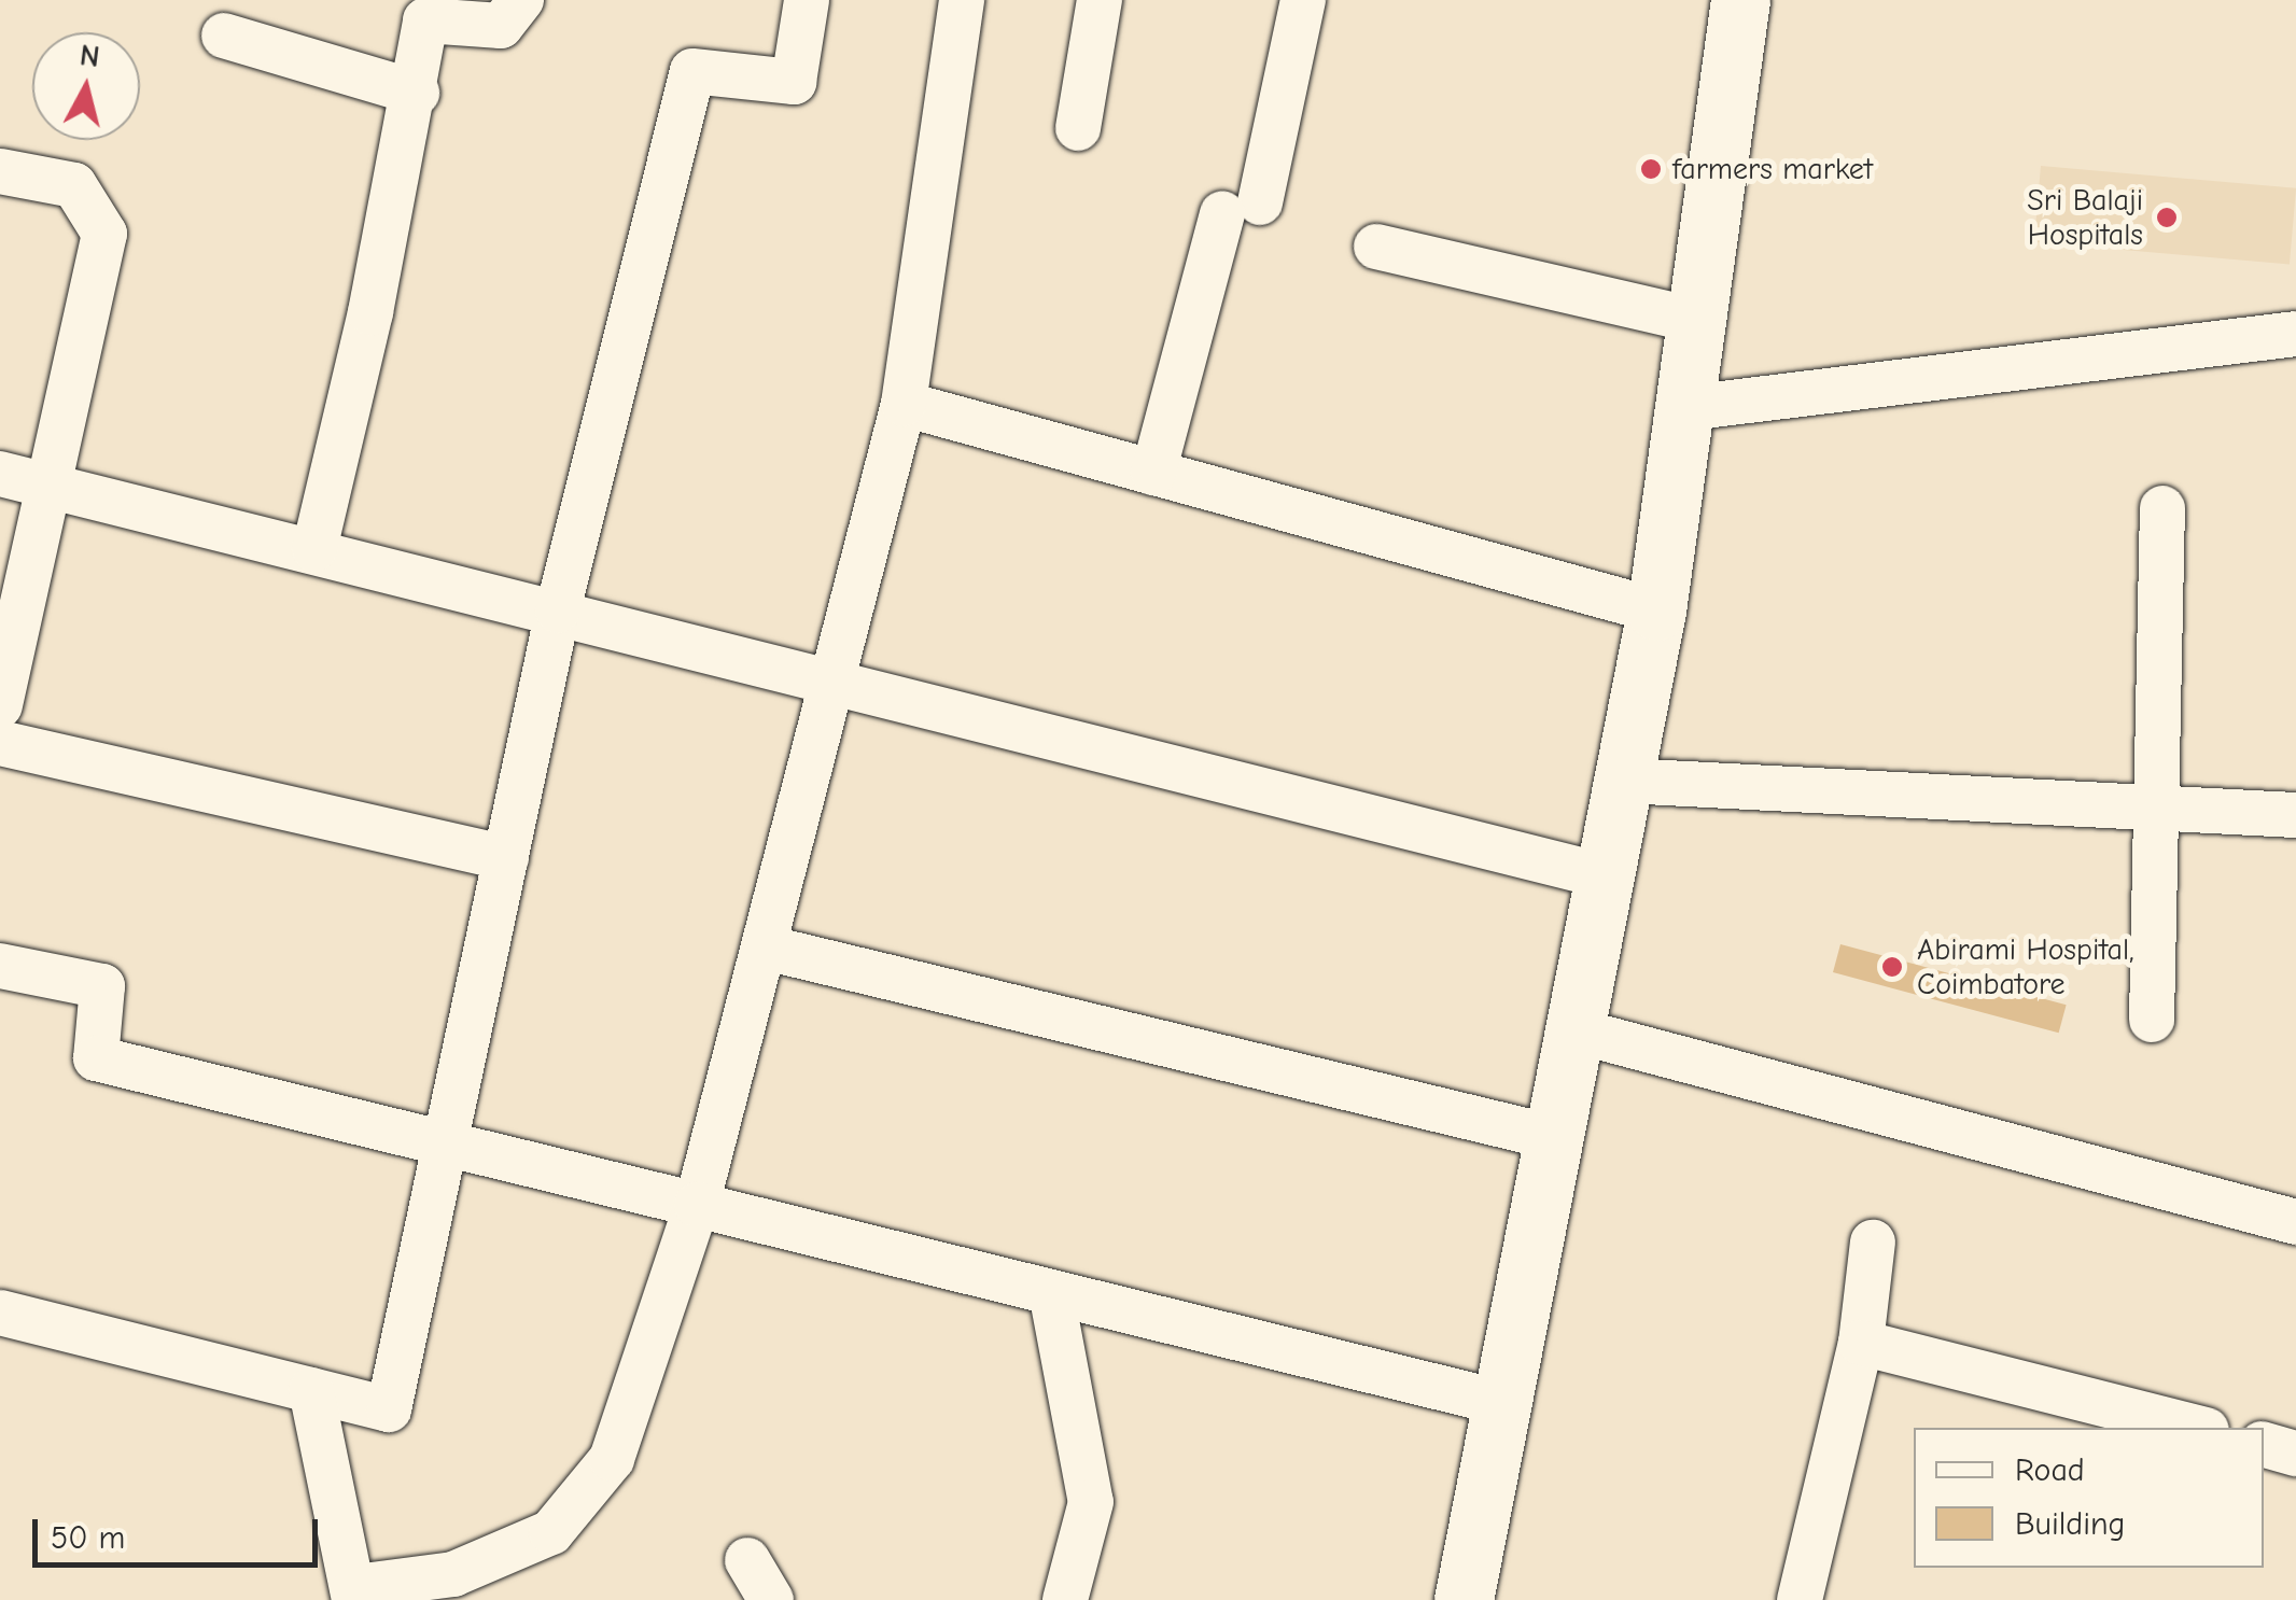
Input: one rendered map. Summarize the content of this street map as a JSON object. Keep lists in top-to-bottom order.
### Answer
{
  "places": ["farmers market", "Sri Balaji Hospitals", "Abirami Hospital, Coimbatore"],
  "legend": ["Road", "Building"],
  "scale_bar": "50 m",
  "north": "top"
}
